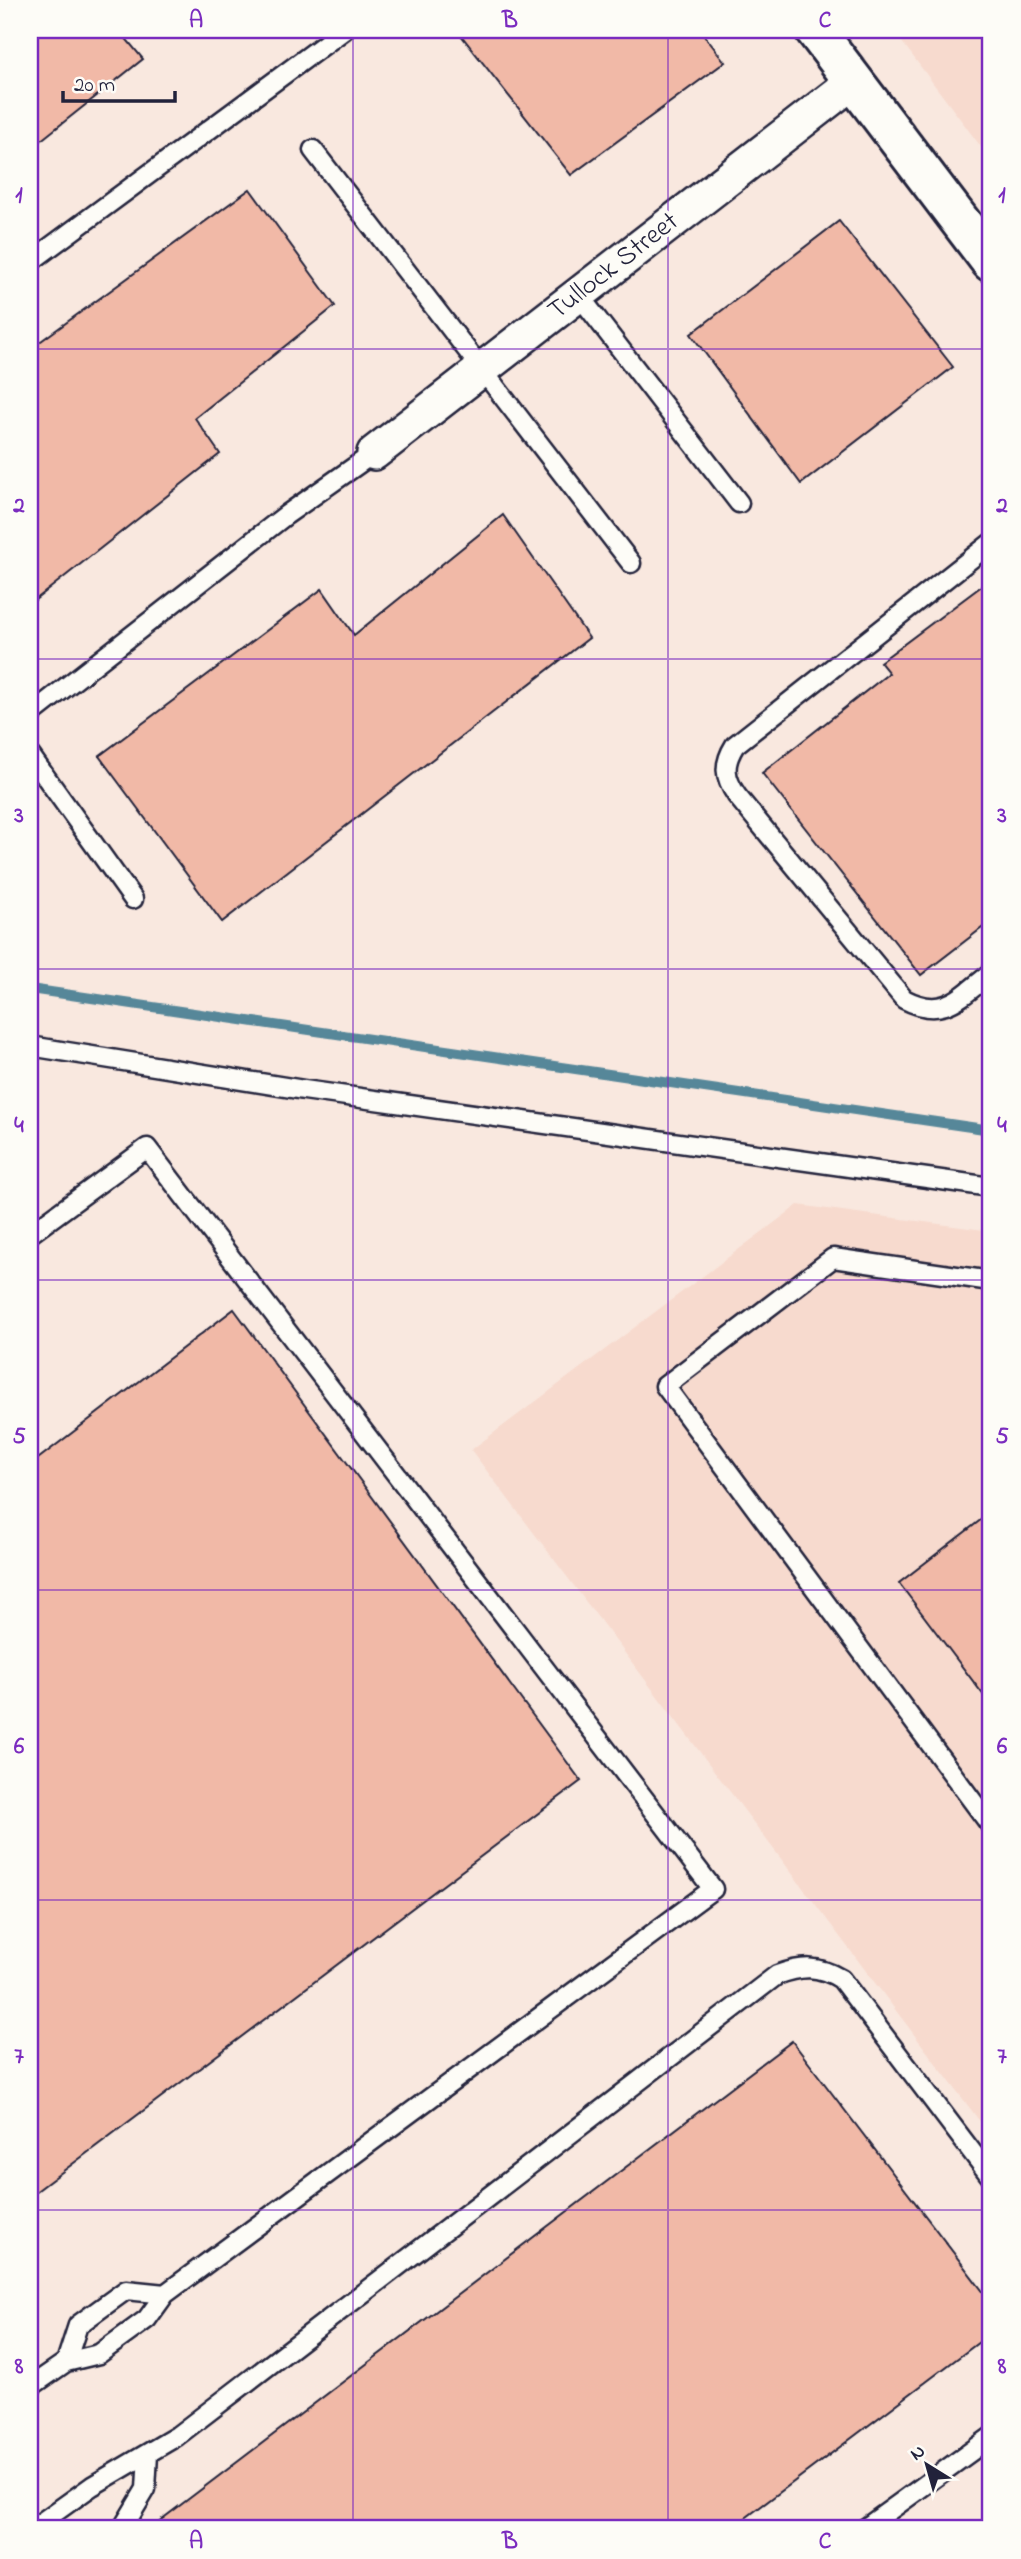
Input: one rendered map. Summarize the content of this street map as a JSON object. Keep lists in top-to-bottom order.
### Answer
{
  "streets": {
    "street": ["Tullock Street"]
  },
  "scale_bar": "20 m",
  "north": "top left",
  "grid": {
    "columns": ["A", "B", "C"],
    "rows": [
      "1",
      "2",
      "3",
      "4",
      "5",
      "6",
      "7",
      "8"
    ]
  }
}
